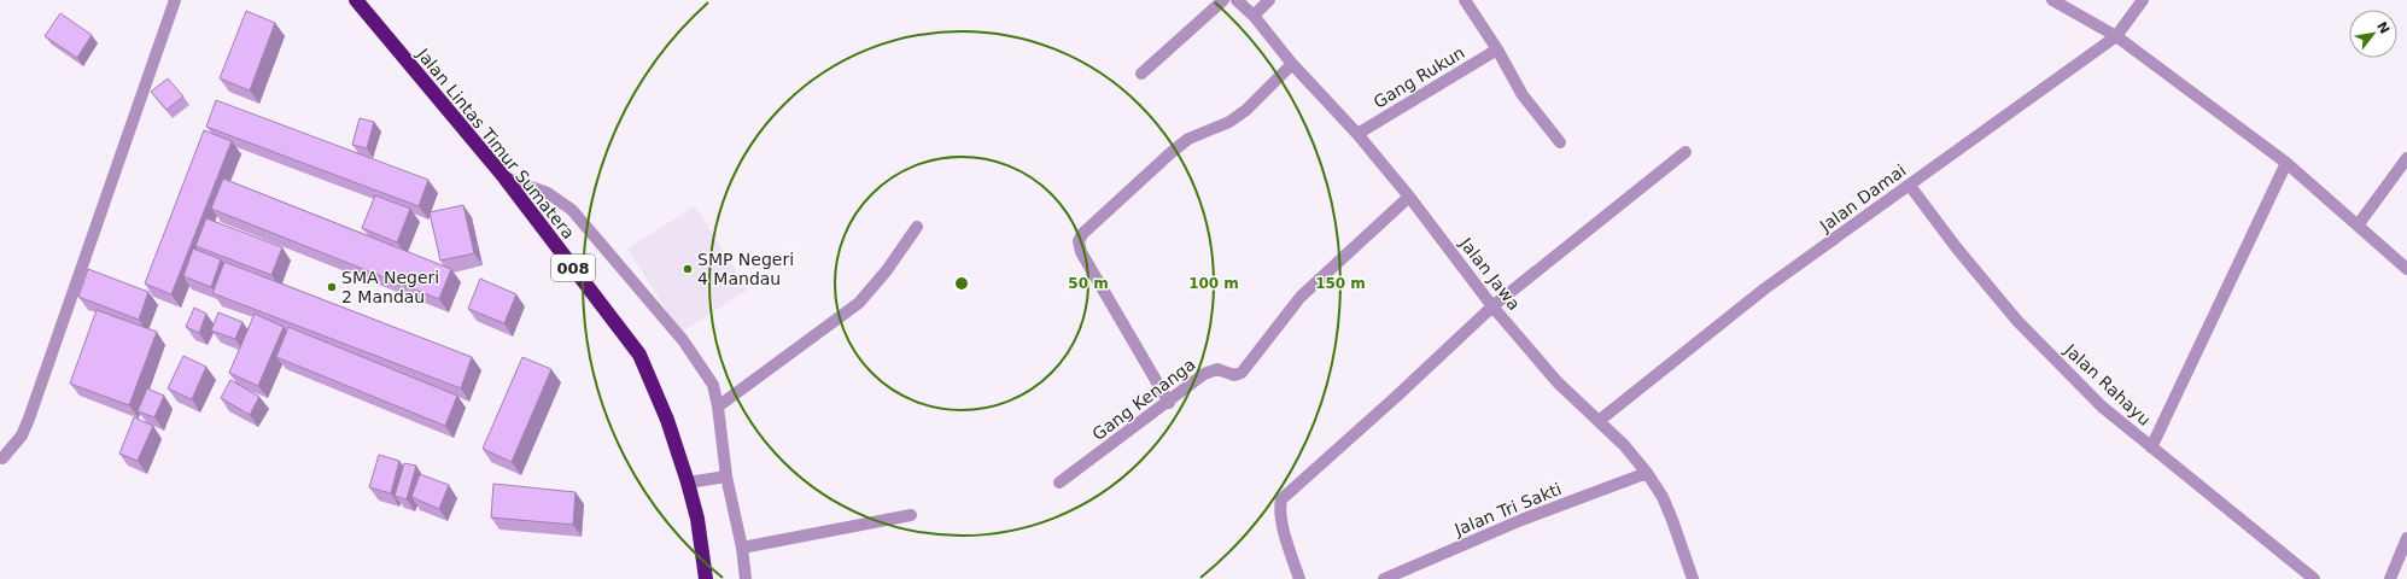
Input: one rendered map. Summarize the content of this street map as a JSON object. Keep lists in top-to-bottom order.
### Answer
{
  "streets": {
    "highway": ["Jalan Lintas Timur Sumatera", "008"],
    "street": [
      "Gang Rukun",
      "Jalan Damai",
      "Jalan Jawa",
      "Jalan Rahayu",
      "Gang Kenanga",
      "Jalan Tri Sakti"
    ]
  },
  "crossings": [
    ["Gang Rukun", "Jalan Jawa"],
    ["Jalan Damai", "Jalan Jawa"],
    ["Jalan Damai", "Jalan Rahayu"],
    ["Jalan Jawa", "Gang Kenanga"],
    ["Jalan Jawa", "Jalan Tri Sakti"]
  ],
  "places": ["SMP Negeri 4 Mandau", "SMA Negeri 2 Mandau"],
  "north": "top right",
  "rings": ["50 m", "100 m", "150 m"]
}
